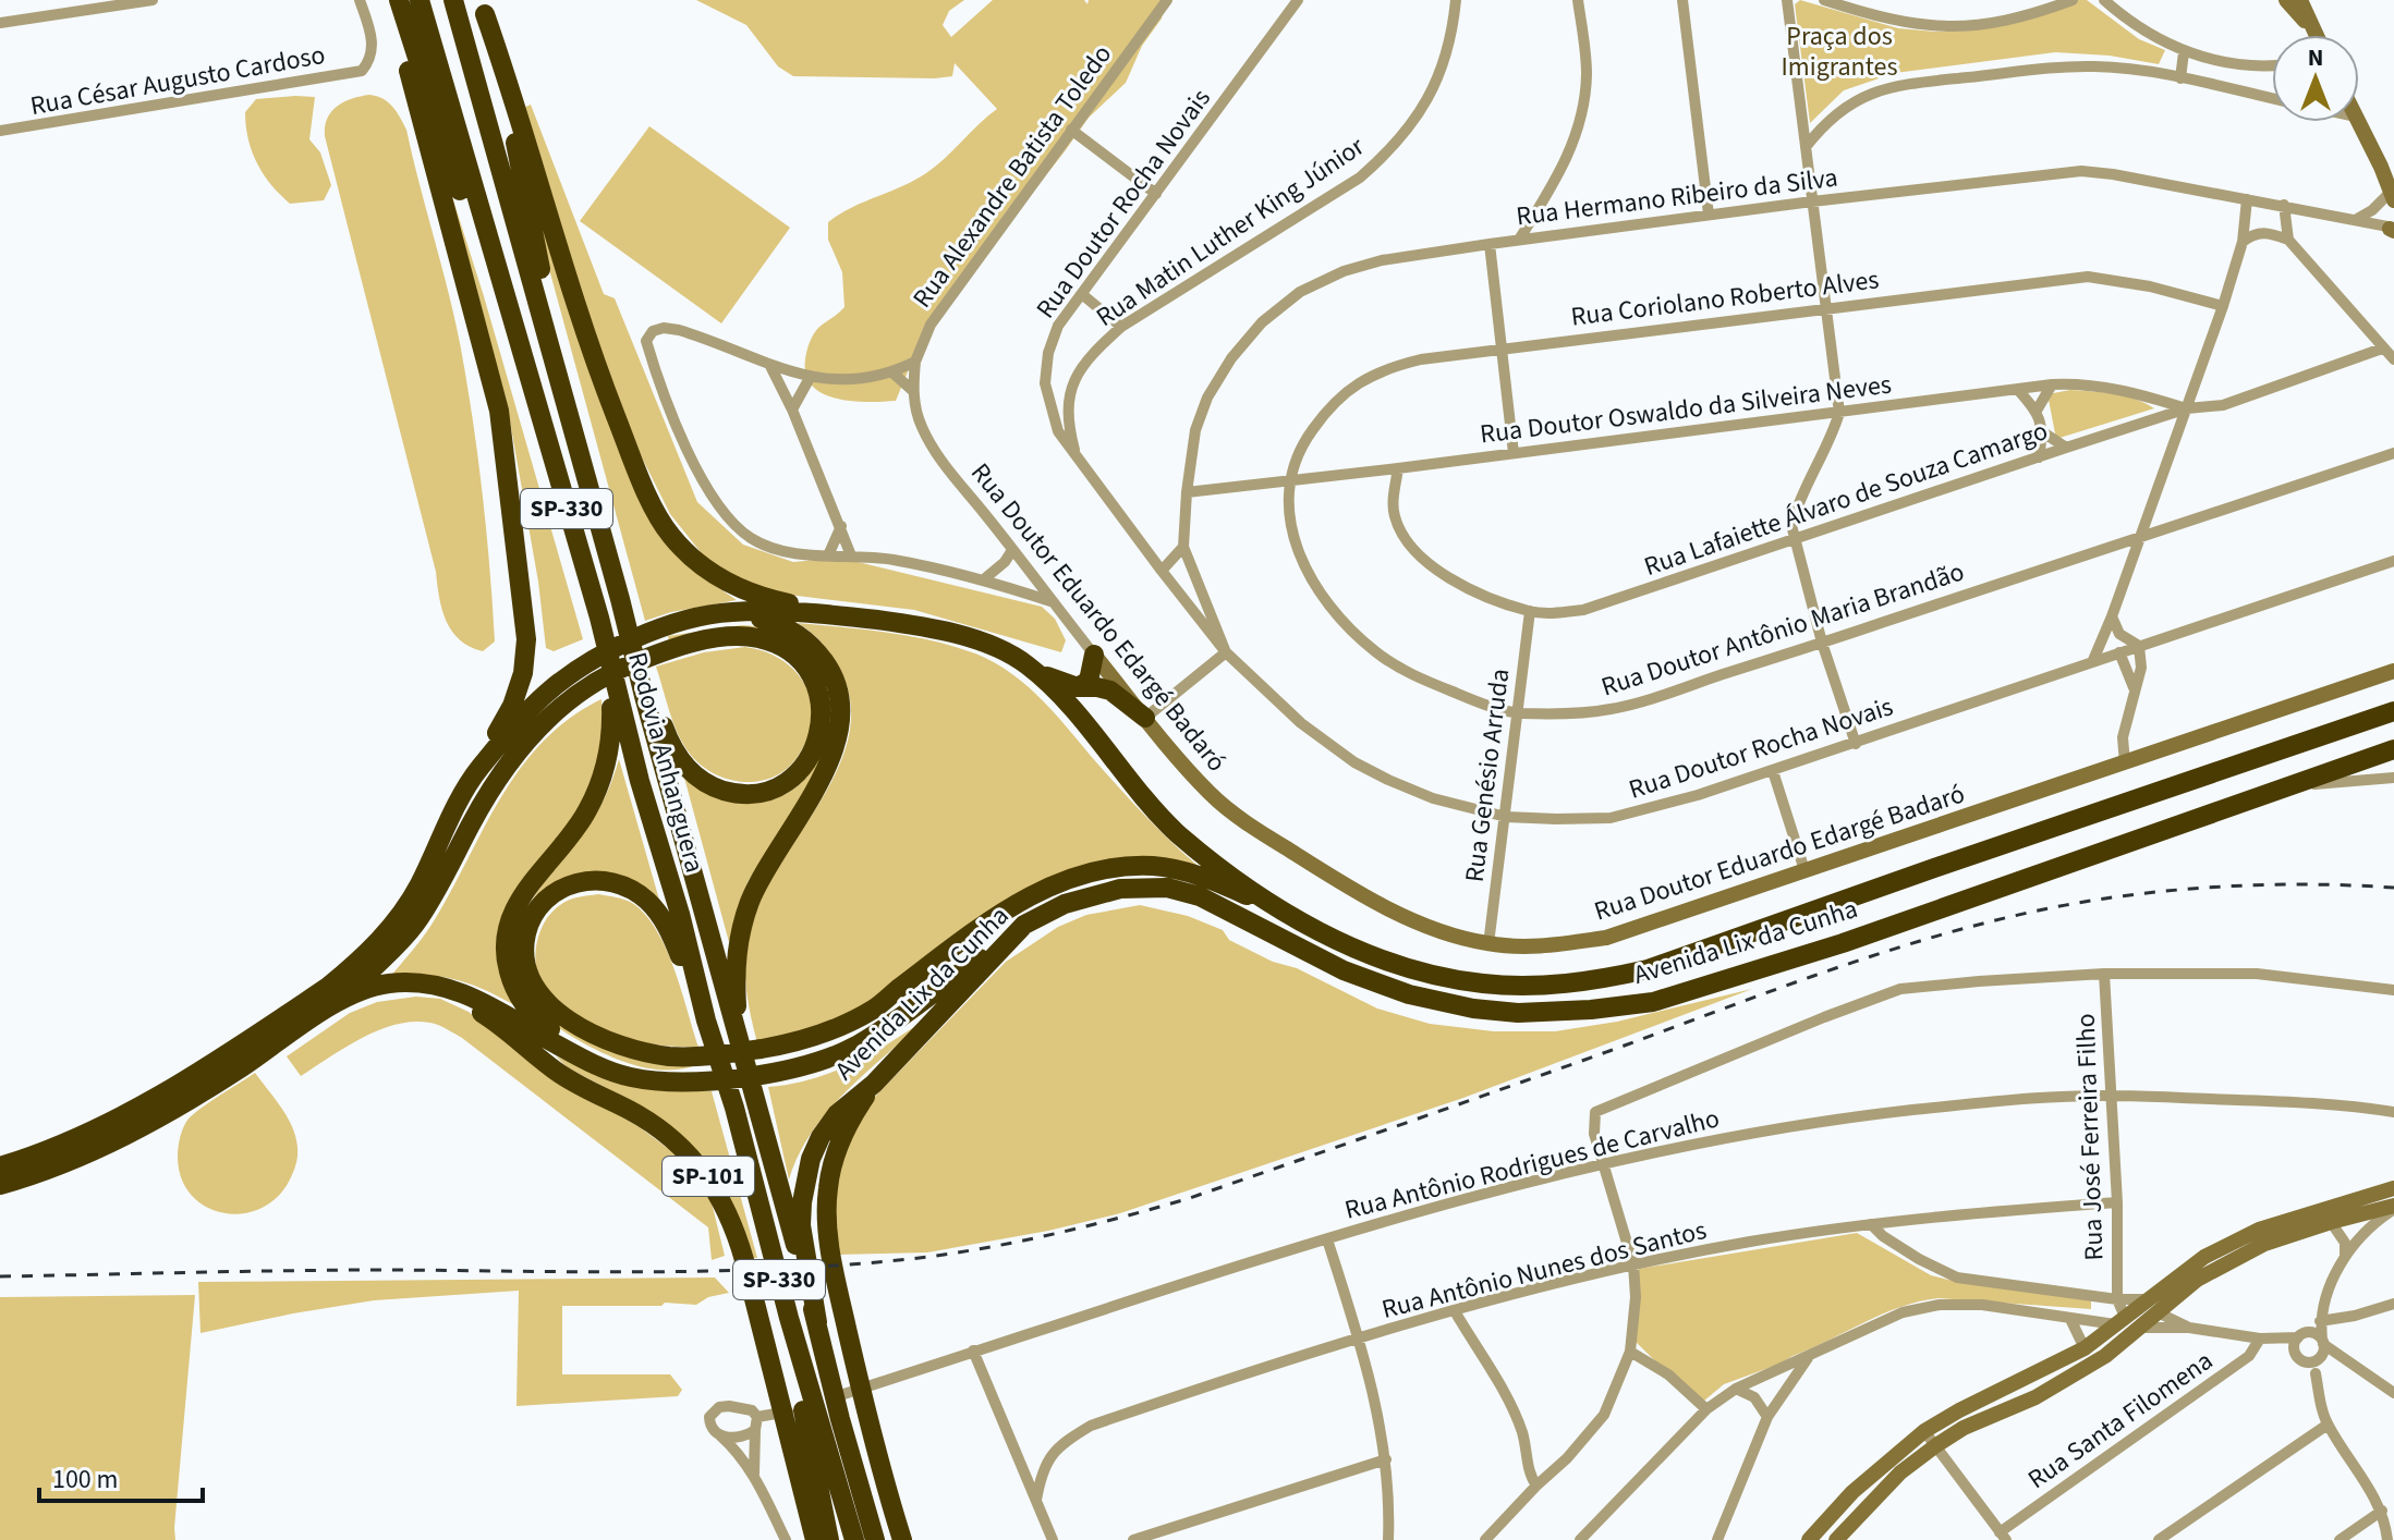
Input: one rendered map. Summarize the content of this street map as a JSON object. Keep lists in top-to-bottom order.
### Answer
{
  "streets": {
    "highway": [
      "SP-330",
      "Rodovia Anhanguera",
      "Avenida Lix da Cunha",
      "SP-101"
    ],
    "street": [
      "Rua César Augusto Cardoso",
      "Rua Alexandre Batista Toledo",
      "Rua Hermano Ribeiro da Silva",
      "Rua Doutor Rocha Novais",
      "Rua Matin Luther King Júnior",
      "Rua Coriolano Roberto Alves",
      "Rua Doutor Oswaldo da Silveira Neves",
      "Rua Lafaiette Álvaro de Souza Camargo",
      "Rua Doutor Eduardo Edargé Badaró",
      "Rua Doutor Antônio Maria Brandão",
      "Rua Genésio Arruda",
      "Rua José Ferreira Filho",
      "Rua Antônio Rodrigues de Carvalho",
      "Rua Antônio Nunes dos Santos",
      "Rua Santa Filomena"
    ]
  },
  "crossings": [
    ["Rua Alexandre Batista Toledo", "Rua Doutor Eduardo Edargé Badaró"],
    ["Rua Hermano Ribeiro da Silva", "Rua Doutor Rocha Novais"],
    ["Rua Hermano Ribeiro da Silva", "Rua Doutor Oswaldo da Silveira Neves"],
    ["Rua Doutor Rocha Novais", "Rua Matin Luther King Júnior"],
    ["Rua Doutor Rocha Novais", "Rua Genésio Arruda"],
    ["Rua Coriolano Roberto Alves", "Rua Doutor Oswaldo da Silveira Neves"],
    ["Rua Coriolano Roberto Alves", "Rua Doutor Antônio Maria Brandão"],
    ["Rua Doutor Oswaldo da Silveira Neves", "Rua Lafaiette Álvaro de Souza Camargo"],
    ["Rua Doutor Oswaldo da Silveira Neves", "Rua Doutor Antônio Maria Brandão"],
    ["Rua Lafaiette Álvaro de Souza Camargo", "Rua Genésio Arruda"],
    ["Rua Doutor Eduardo Edargé Badaró", "Rua Genésio Arruda"],
    ["Rua Doutor Antônio Maria Brandão", "Rua Genésio Arruda"],
    ["Rodovia Anhanguera", "Avenida Lix da Cunha"],
    ["Rua José Ferreira Filho", "Rua Antônio Rodrigues de Carvalho"],
    ["Rua José Ferreira Filho", "Rua Antônio Nunes dos Santos"]
  ],
  "parks": ["Praça dos Imigrantes"],
  "scale_bar": "100 m",
  "north": "top"
}
